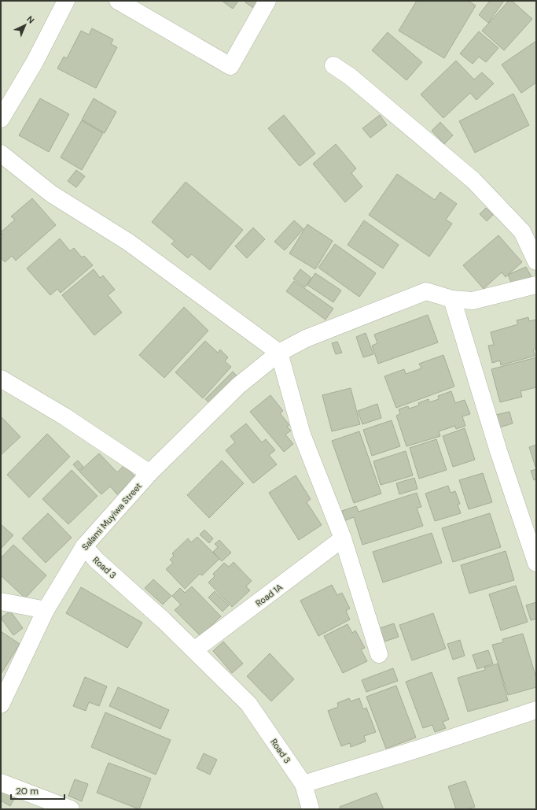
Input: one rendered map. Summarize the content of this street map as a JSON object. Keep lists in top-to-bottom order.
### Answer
{
  "streets": {
    "street": ["Salami Muyiwa Street", "Road 3", "Road 1A"]
  },
  "crossings": [
    ["Salami Muyiwa Street", "Road 3"],
    ["Road 3", "Road 1A"]
  ],
  "scale_bar": "20 m",
  "north": "top right"
}
